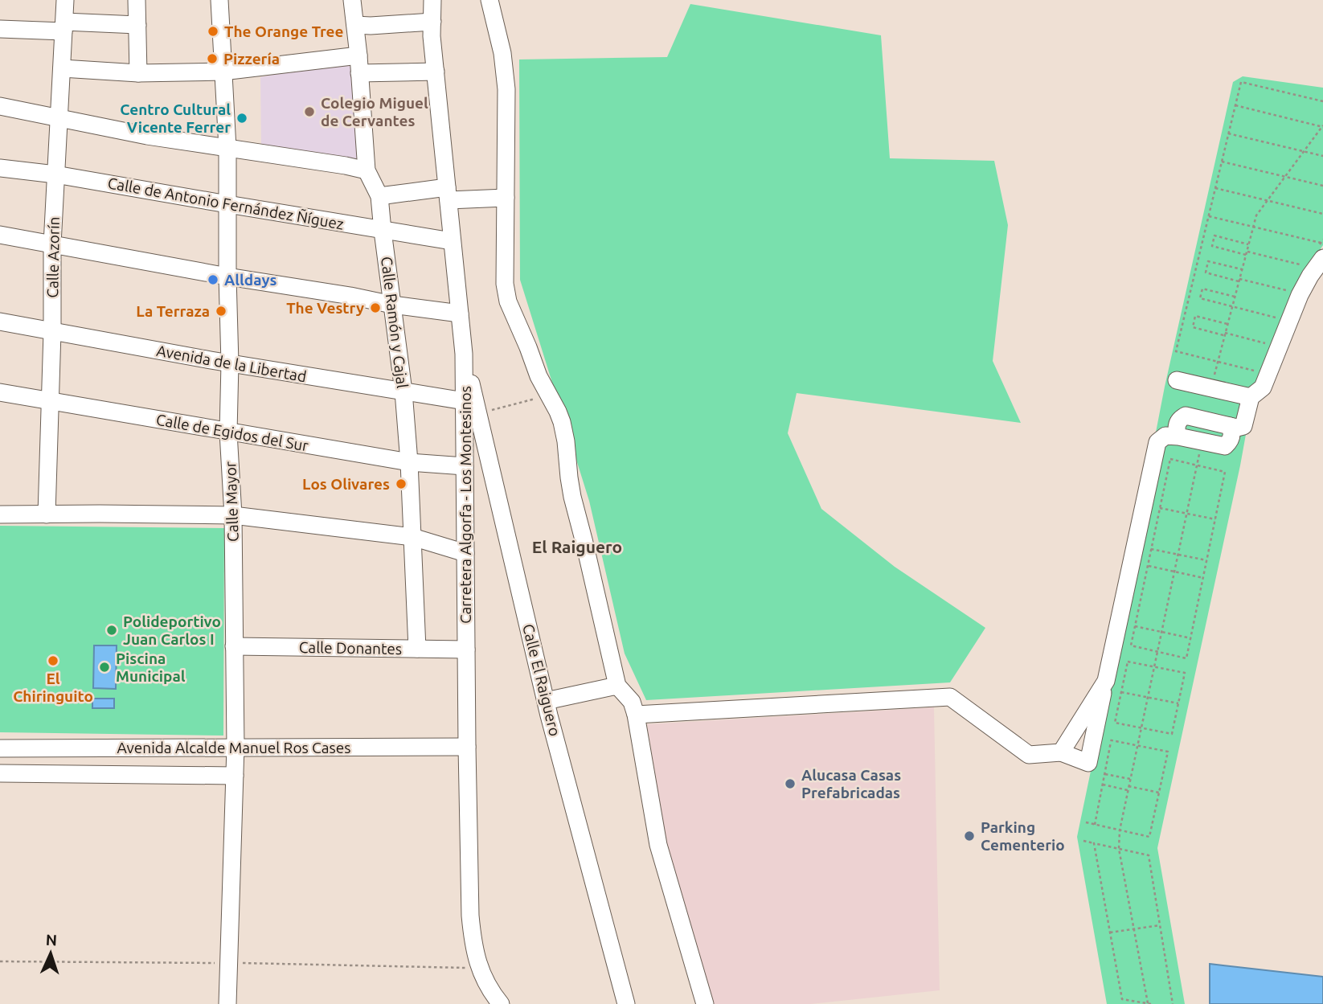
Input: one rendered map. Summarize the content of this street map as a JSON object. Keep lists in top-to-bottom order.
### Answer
{
  "streets": {
    "street": [
      "Calle de Antonio Fernández Ñíguez",
      "Calle Azorín",
      "Calle Ramón y Cajal",
      "Avenida de la Libertad",
      "Calle de Egidos del Sur",
      "Calle Mayor",
      "Carretera Algorfa - Los Montesinos",
      "Calle Donantes",
      "Calle El Raiguero",
      "Avenida Alcalde Manuel Ros Cases"
    ]
  },
  "crossings": [
    ["Calle de Antonio Fernández Ñíguez", "Calle Azorín"],
    ["Calle de Antonio Fernández Ñíguez", "Calle Ramón y Cajal"],
    ["Calle de Antonio Fernández Ñíguez", "Calle Mayor"],
    ["Calle de Antonio Fernández Ñíguez", "Carretera Algorfa - Los Montesinos"],
    ["Calle Azorín", "Avenida de la Libertad"],
    ["Calle Azorín", "Calle de Egidos del Sur"],
    ["Calle Ramón y Cajal", "Avenida de la Libertad"],
    ["Calle Ramón y Cajal", "Calle de Egidos del Sur"],
    ["Calle Ramón y Cajal", "Calle Donantes"],
    ["Avenida de la Libertad", "Calle Mayor"],
    ["Avenida de la Libertad", "Carretera Algorfa - Los Montesinos"],
    ["Calle de Egidos del Sur", "Calle Mayor"],
    ["Calle de Egidos del Sur", "Carretera Algorfa - Los Montesinos"],
    ["Calle Mayor", "Calle Donantes"],
    ["Calle Mayor", "Avenida Alcalde Manuel Ros Cases"],
    ["Carretera Algorfa - Los Montesinos", "Calle Donantes"],
    ["Carretera Algorfa - Los Montesinos", "Calle El Raiguero"],
    ["Carretera Algorfa - Los Montesinos", "Avenida Alcalde Manuel Ros Cases"]
  ],
  "districts": ["El Raiguero"],
  "places": [
    "The Orange Tree",
    "Pizzería",
    "Colegio Miguel de Cervantes",
    "Centro Cultural Vicente Ferrer",
    "Alldays",
    "The Vestry",
    "La Terraza",
    "Los Olivares",
    "Polideportivo Juan Carlos I",
    "El Chiringuito",
    "Piscina Municipal",
    "Alucasa Casas Prefabricadas",
    "Parking Cementerio"
  ],
  "north": "top"
}
